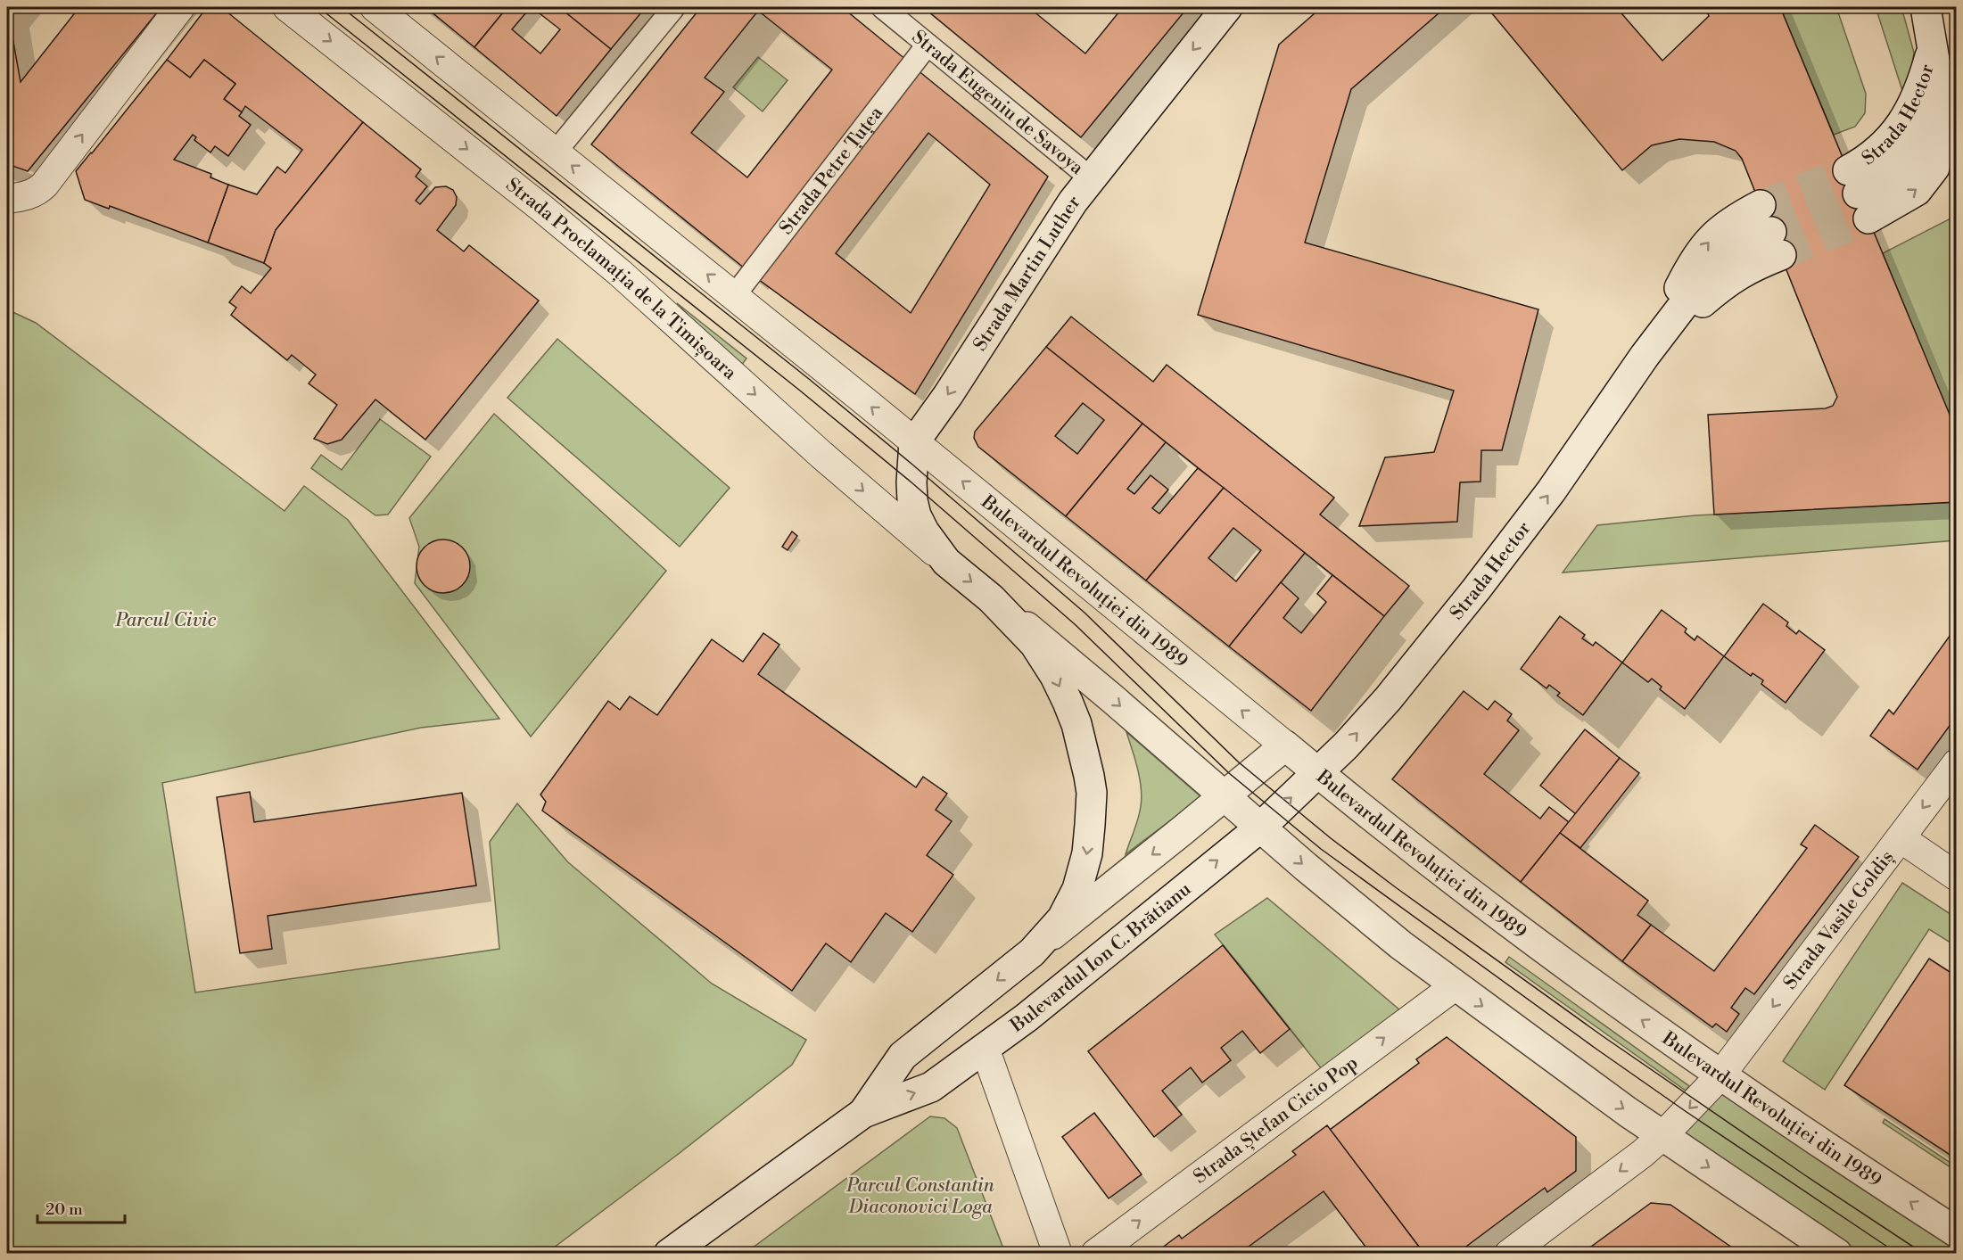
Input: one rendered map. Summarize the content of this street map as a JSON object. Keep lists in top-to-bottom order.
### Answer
{
  "streets": {
    "main road": [
      "Strada Hector",
      "Strada Martin Luther",
      "Bulevardul Revoluției din 1989",
      "Bulevardul Ion C. Brătianu"
    ],
    "street": [
      "Strada Eugeniu de Savoya",
      "Strada Petre Țuțea",
      "Strada Proclamația de la Timișoara",
      "Strada Vasile Goldiș",
      "Strada Ștefan Cicio Pop"
    ]
  },
  "crossings": [
    ["Strada Eugeniu de Savoya", "Strada Petre Țuțea"],
    ["Strada Eugeniu de Savoya", "Strada Martin Luther"],
    ["Strada Hector", "Bulevardul Revoluției din 1989"],
    ["Strada Hector", "Bulevardul Ion C. Brătianu"],
    ["Strada Martin Luther", "Bulevardul Revoluției din 1989"],
    ["Bulevardul Revoluției din 1989", "Strada Vasile Goldiș"],
    ["Bulevardul Revoluției din 1989", "Bulevardul Ion C. Brătianu"]
  ],
  "one_way": [
    "Strada Martin Luther",
    "Bulevardul Revoluției din 1989",
    "Strada Vasile Goldiș",
    "Strada Ștefan Cicio Pop"
  ],
  "parks": ["Parcul Civic", "Parcul Constantin Diaconovici Loga"],
  "scale_bar": "20 m"
}
